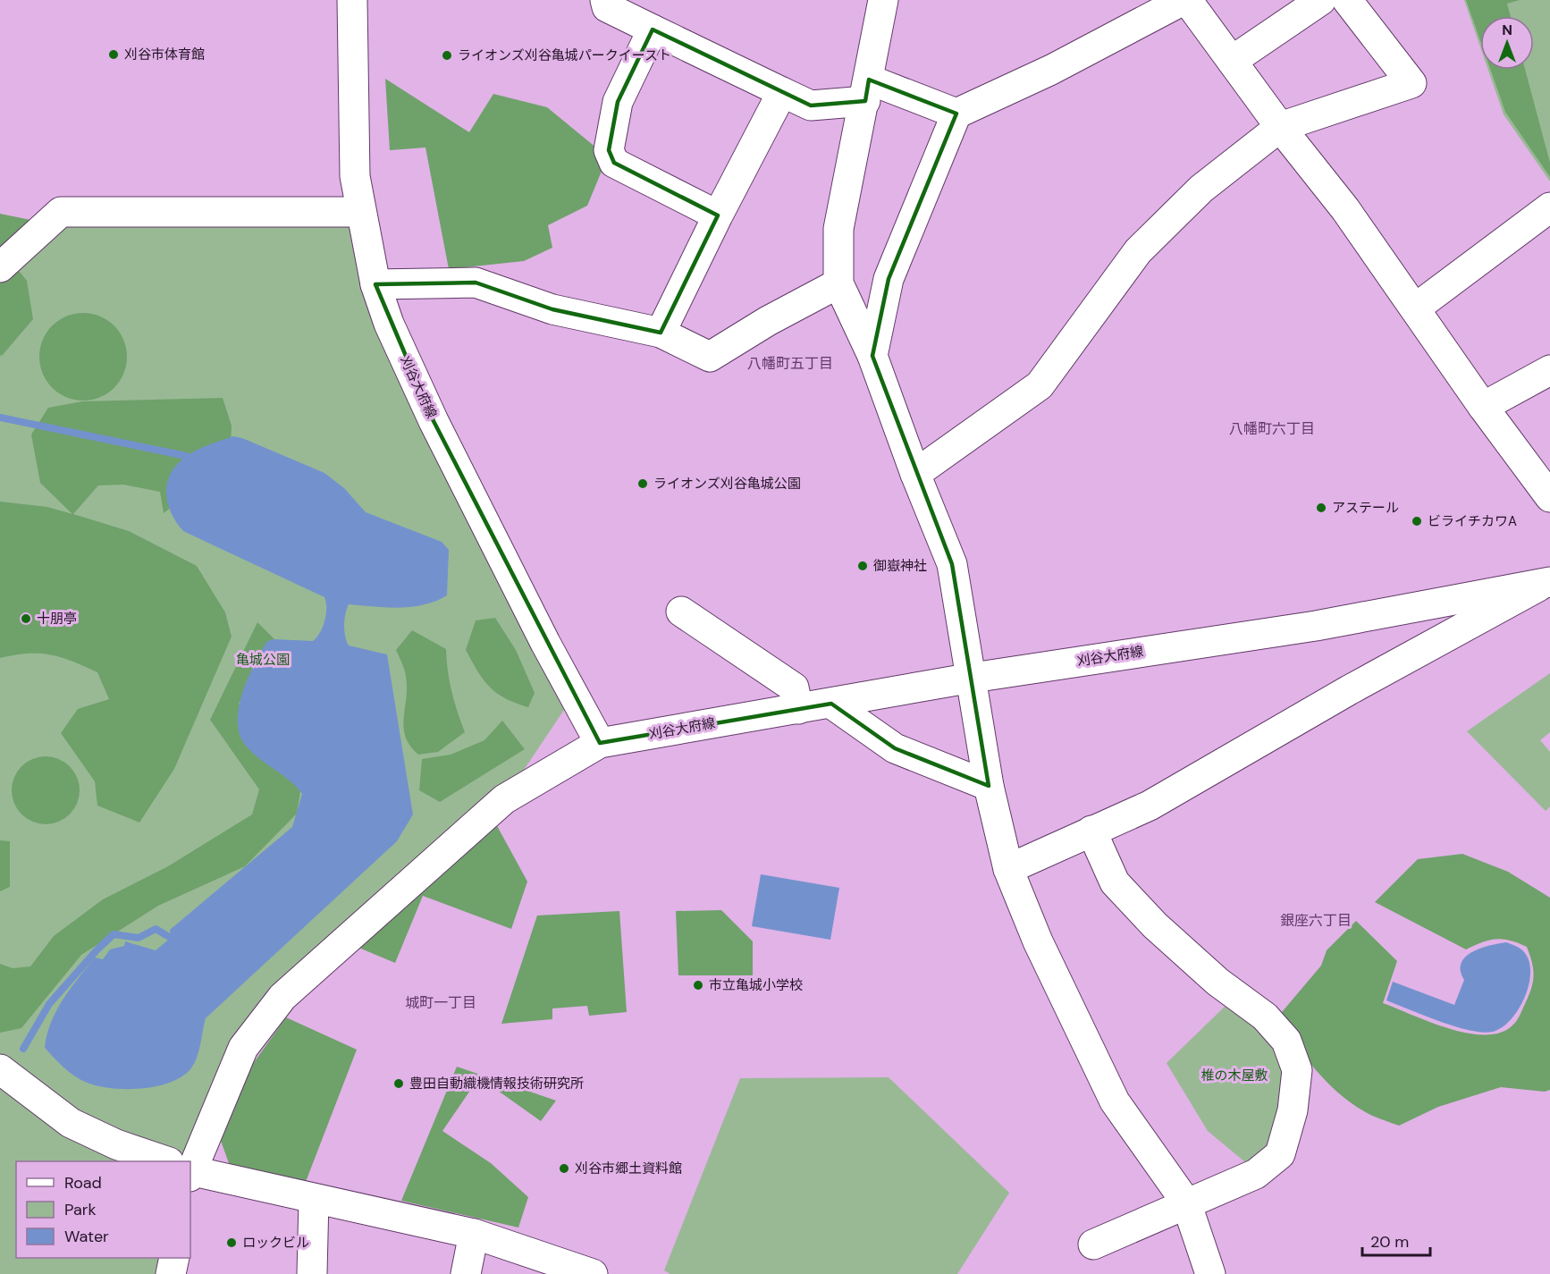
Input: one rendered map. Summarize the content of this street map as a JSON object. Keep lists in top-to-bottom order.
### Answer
{
  "streets": {
    "street": ["刈谷大府線"]
  },
  "districts": [
    "八幡町五丁目",
    "八幡町六丁目",
    "銀座六丁目",
    "城町一丁目"
  ],
  "parks": ["亀城公園", "椎の木屋敷"],
  "places": [
    "刈谷市体育館",
    "ライオンズ刈谷亀城パークイースト",
    "ライオンズ刈谷亀城公園",
    "アステール",
    "ビライチカワA",
    "御嶽神社",
    "十朋亭",
    "市立亀城小学校",
    "豊田自動織機情報技術研究所",
    "刈谷市郷土資料館",
    "ロックビル"
  ],
  "legend": ["Road", "Park", "Water"],
  "scale_bar": "20 m",
  "north": "top"
}
